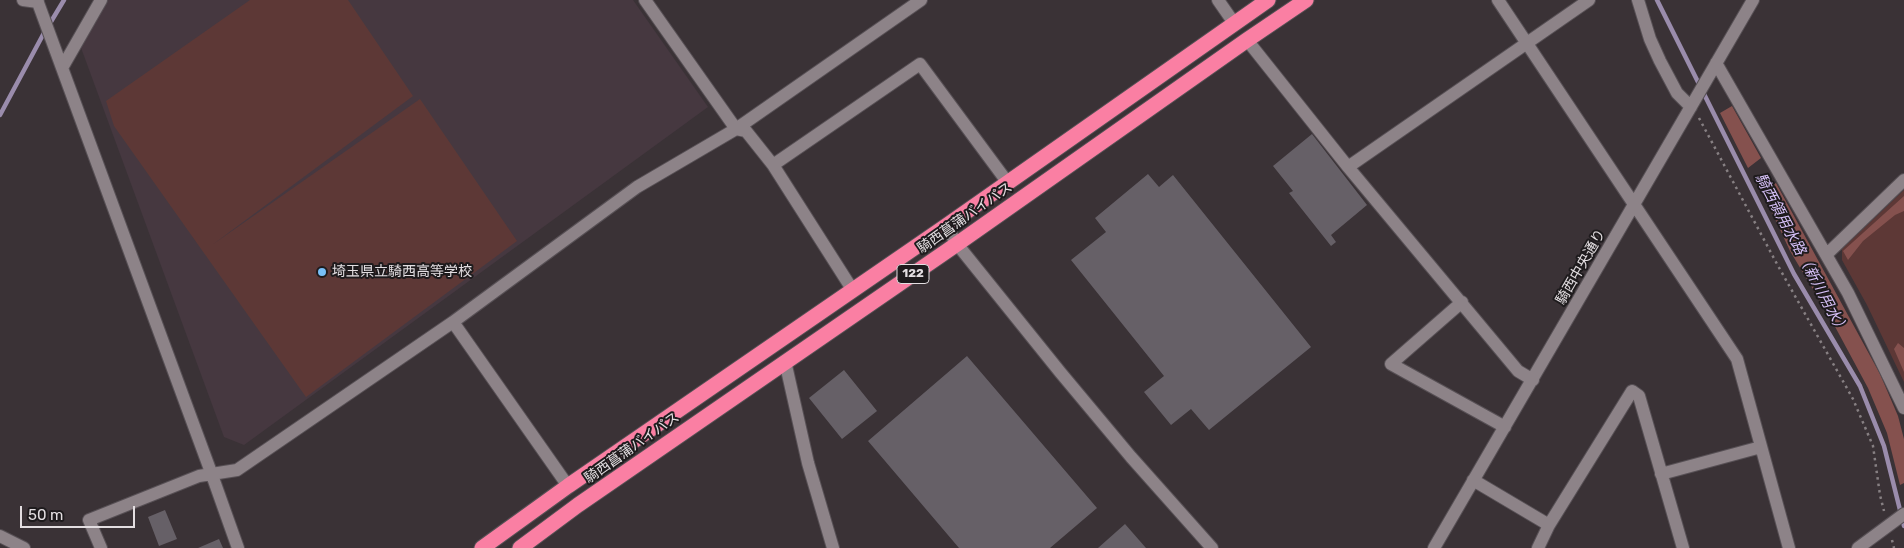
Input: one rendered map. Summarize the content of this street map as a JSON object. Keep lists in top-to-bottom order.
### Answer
{
  "streets": {
    "highway": ["騎西菖蒲バイパス", "122"],
    "street": ["騎西中央通り"]
  },
  "water": ["騎西領用水路（新川用水）"],
  "places": ["埼玉県立騎西高等学校"],
  "scale_bar": "50 m"
}
